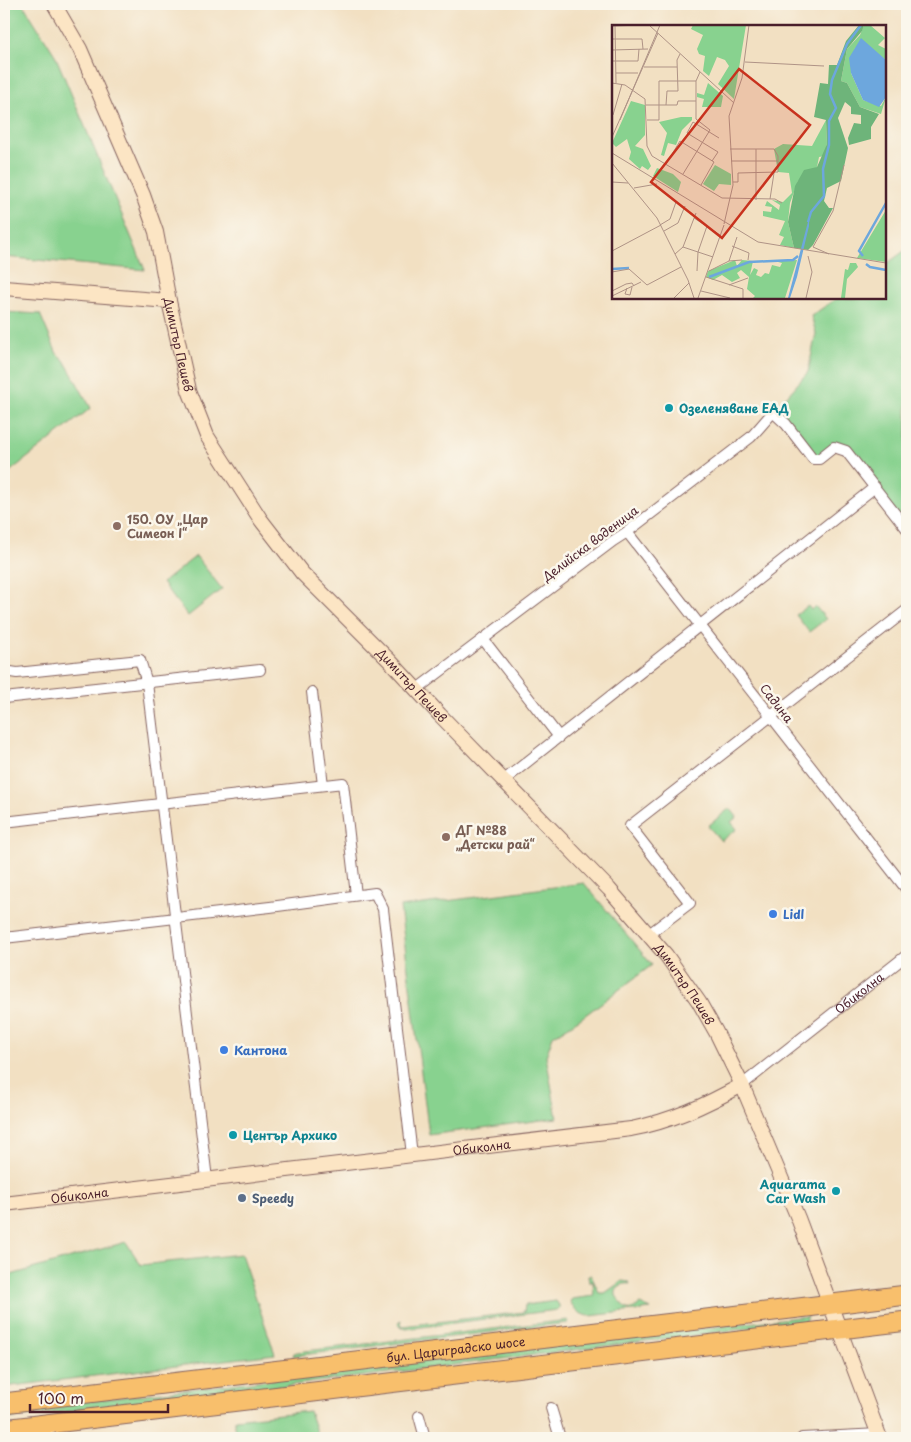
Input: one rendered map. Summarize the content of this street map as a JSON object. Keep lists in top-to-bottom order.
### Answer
{
  "streets": {
    "highway": ["бул. Цариградско шосе"],
    "main road": ["Димитър Пешев", "Обиколна"],
    "street": ["Делийска воденица", "Садина"]
  },
  "crossings": [
    ["Димитър Пешев", "Делийска воденица"],
    ["Димитър Пешев", "Обиколна"],
    ["Димитър Пешев", "бул. Цариградско шосе"],
    ["Делийска воденица", "Садина"]
  ],
  "places": [
    "Озеленяване ЕАД",
    "150. ОУ „Цар Симеон I“",
    "ДГ №88 „Детски рай“",
    "Lidl",
    "Кантона",
    "Център Архико",
    "Aquarama Car Wash",
    "Speedy"
  ],
  "scale_bar": "100 m"
}
